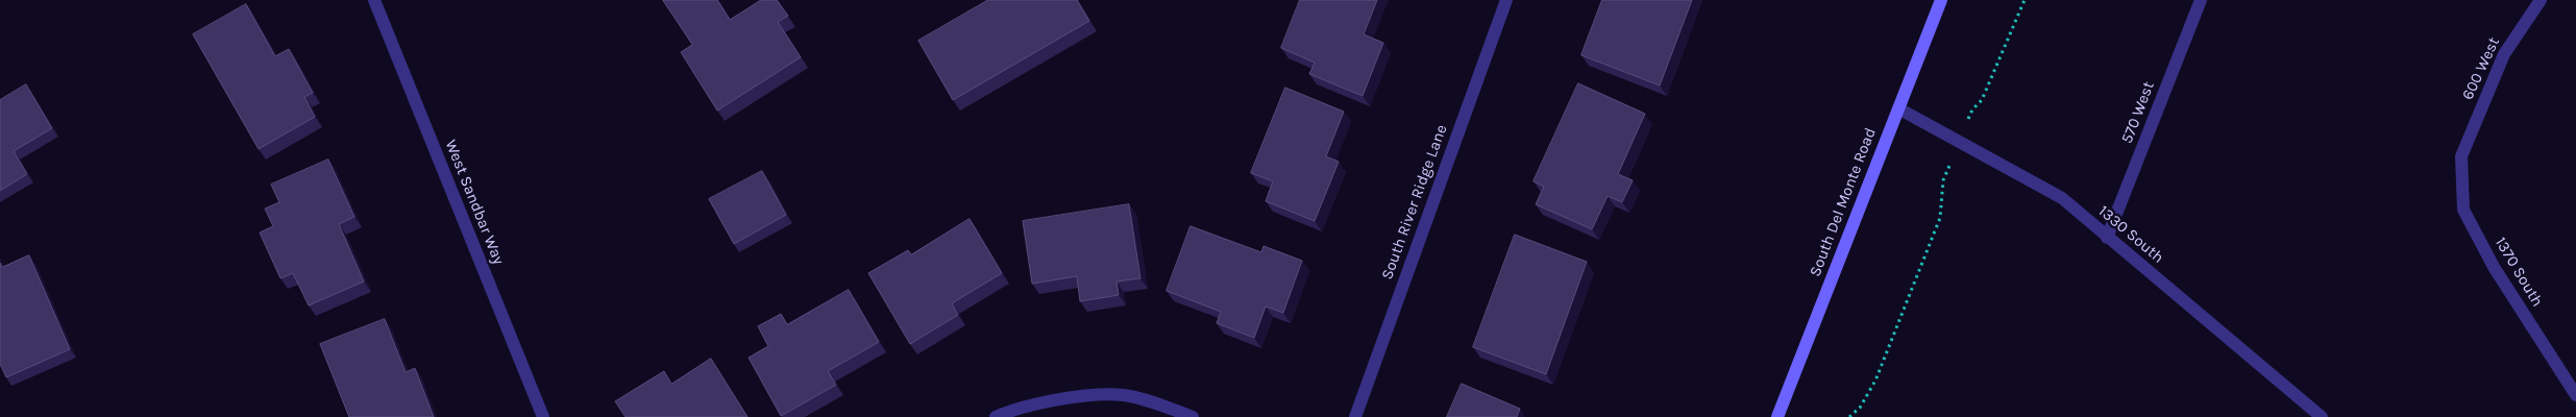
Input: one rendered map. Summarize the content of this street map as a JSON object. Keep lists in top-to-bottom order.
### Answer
{
  "streets": {
    "street": [
      "600 West",
      "570 West",
      "West Sandbar Way",
      "South River Ridge Lane",
      "South Del Monte Road",
      "1330 South",
      "1370 South"
    ]
  },
  "crossings": [
    ["600 West", "1370 South"],
    ["570 West", "1330 South"],
    ["South Del Monte Road", "1330 South"]
  ]
}
